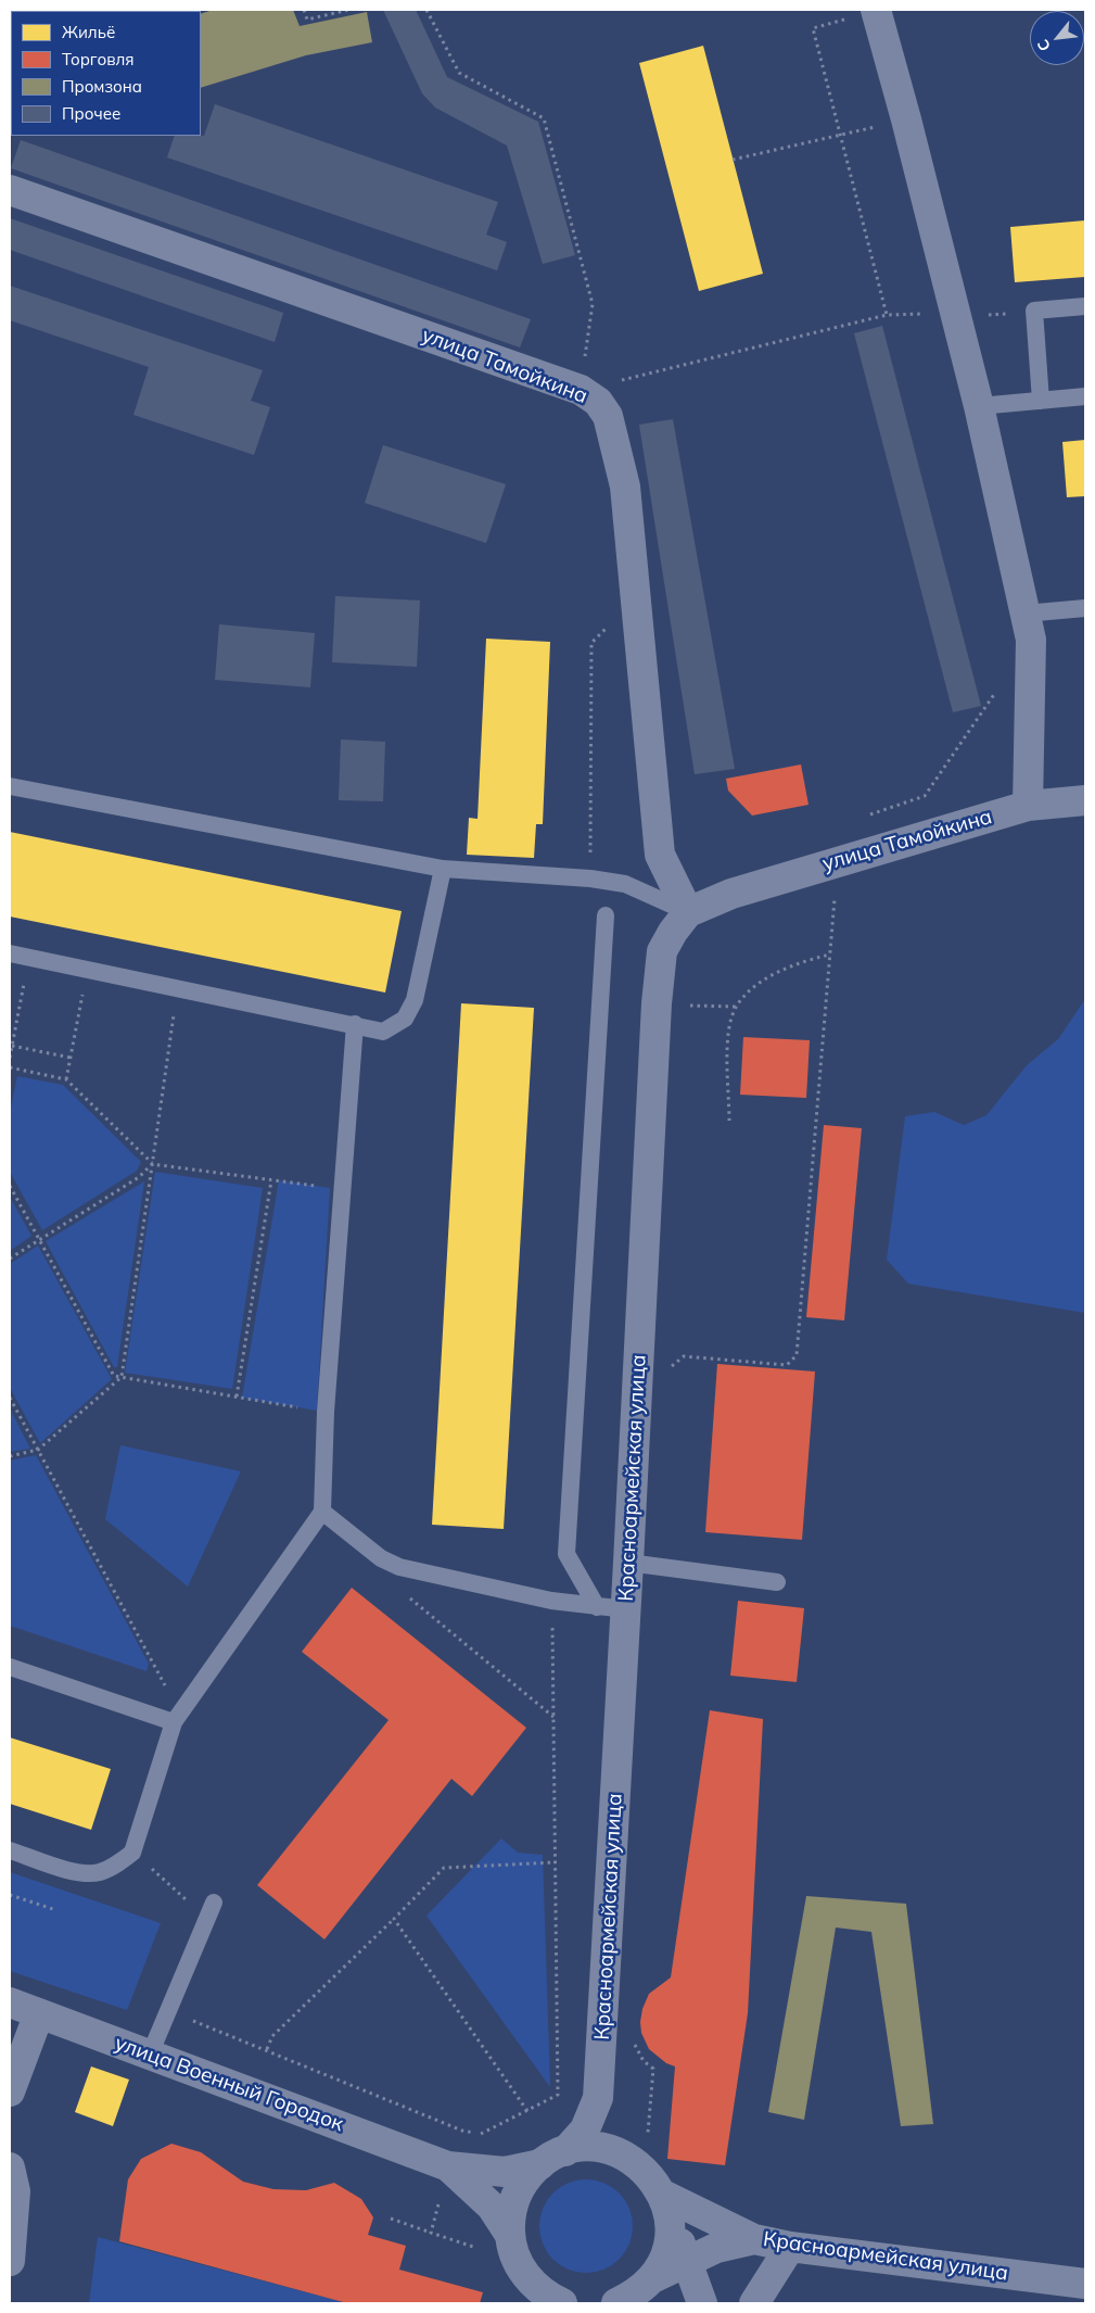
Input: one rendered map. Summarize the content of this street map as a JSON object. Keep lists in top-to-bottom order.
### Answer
{
  "streets": {
    "street": ["улица Тамойкина", "Красноармейская улица", "улица Военный Городок"]
  },
  "crossings": [
    ["улица Тамойкина", "Красноармейская улица"]
  ],
  "legend": [
    "Жильё",
    "Торговля",
    "Промзона",
    "Прочее"
  ],
  "north": "bottom left"
}
